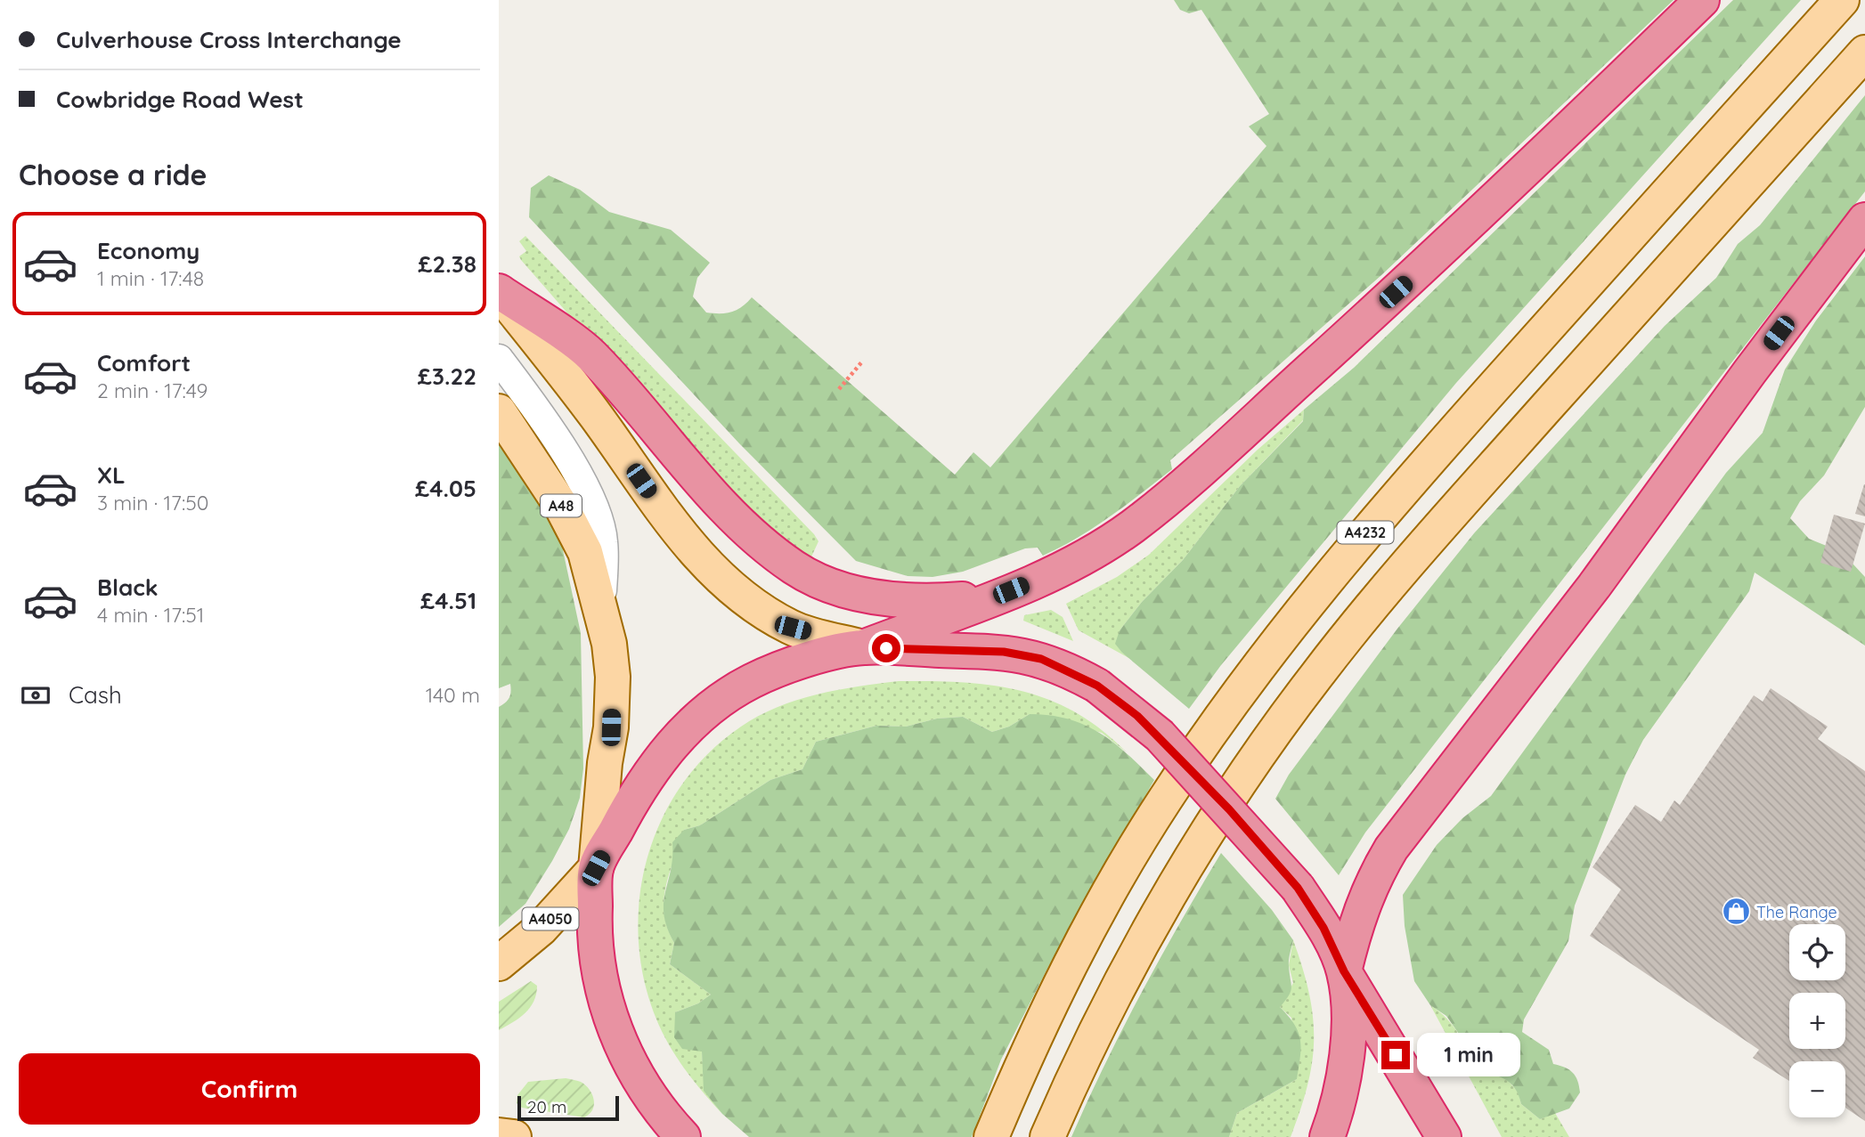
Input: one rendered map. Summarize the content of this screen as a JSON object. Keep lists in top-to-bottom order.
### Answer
{
  "streets": {
    "main road": ["A48", "A4232", "A4050"]
  },
  "crossings": [
    ["A48", "A4050"]
  ],
  "places": {
    "shop": ["The Range"]
  },
  "scale_bar": "20 m",
  "page": {
    "banner": ["Culverhouse Cross Interchange", "Cowbridge Road West"],
    "heading": "Choose a ride",
    "list": [
      {
        "name": "Economy",
        "note": "1 min · 17:48",
        "value": "£2.38"
      },
      {
        "name": "Comfort",
        "note": "2 min · 17:49",
        "value": "£3.22"
      },
      {
        "name": "XL",
        "note": "3 min · 17:50",
        "value": "£4.05"
      },
      {
        "name": "Black",
        "note": "4 min · 17:51",
        "value": "£4.51"
      }
    ],
    "pay": ["Cash", "140 m"],
    "map_buttons": ["+", "−"],
    "bubble": "1 min",
    "buttons": "Confirm",
    "scale": "20 m"
  }
}
